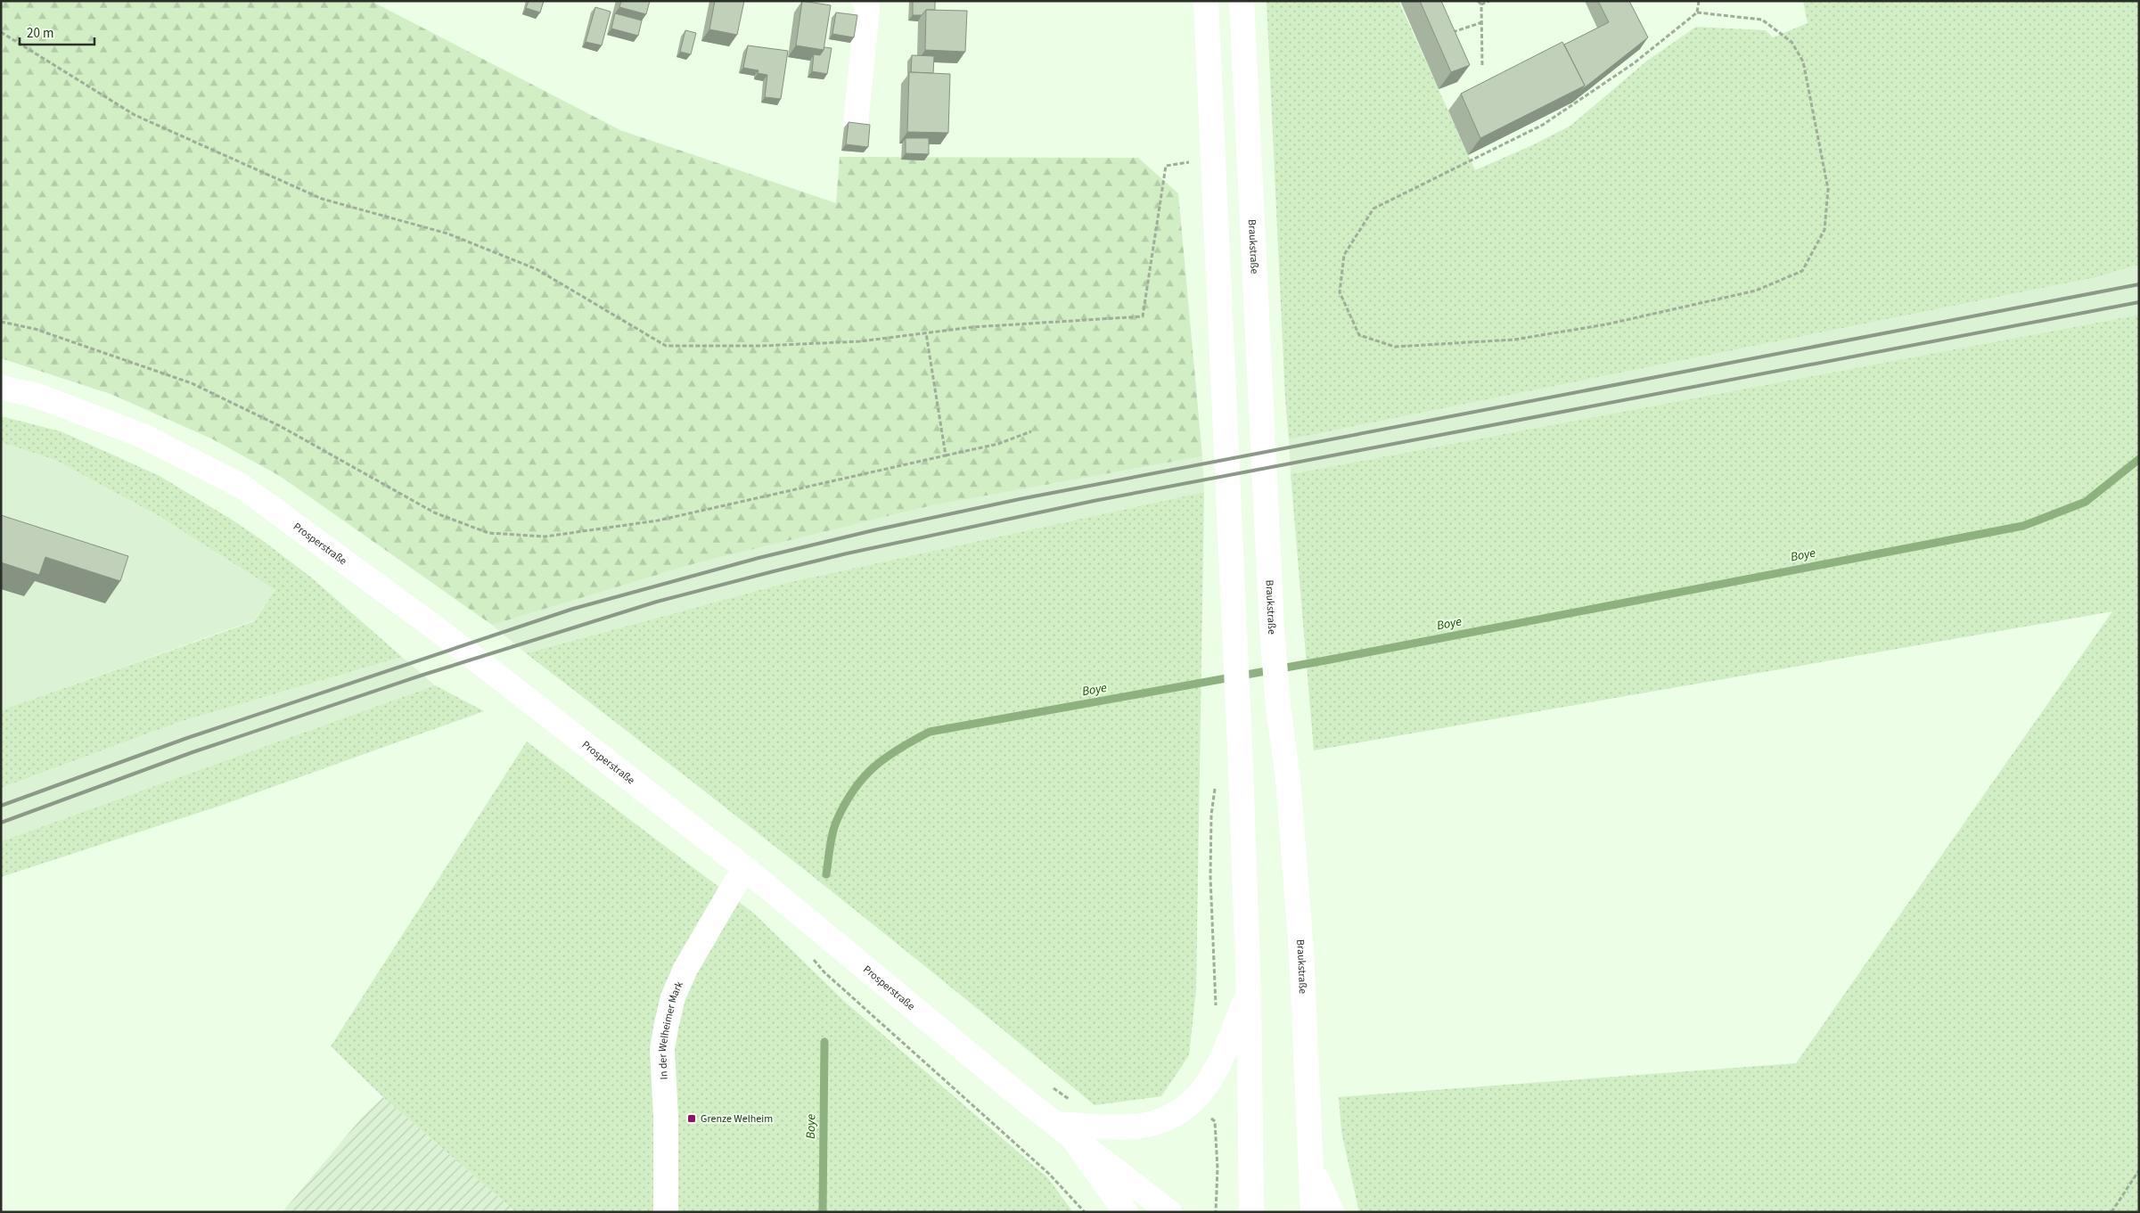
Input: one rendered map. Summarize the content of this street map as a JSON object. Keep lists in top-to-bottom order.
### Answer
{
  "streets": {
    "main road": ["Braukstraße", "Prosperstraße", "In der Welheimer Mark"]
  },
  "crossings": [
    ["Prosperstraße", "In der Welheimer Mark"]
  ],
  "water": ["Boye"],
  "places": {
    "transit": ["Grenze Welheim"]
  },
  "scale_bar": "20 m"
}
